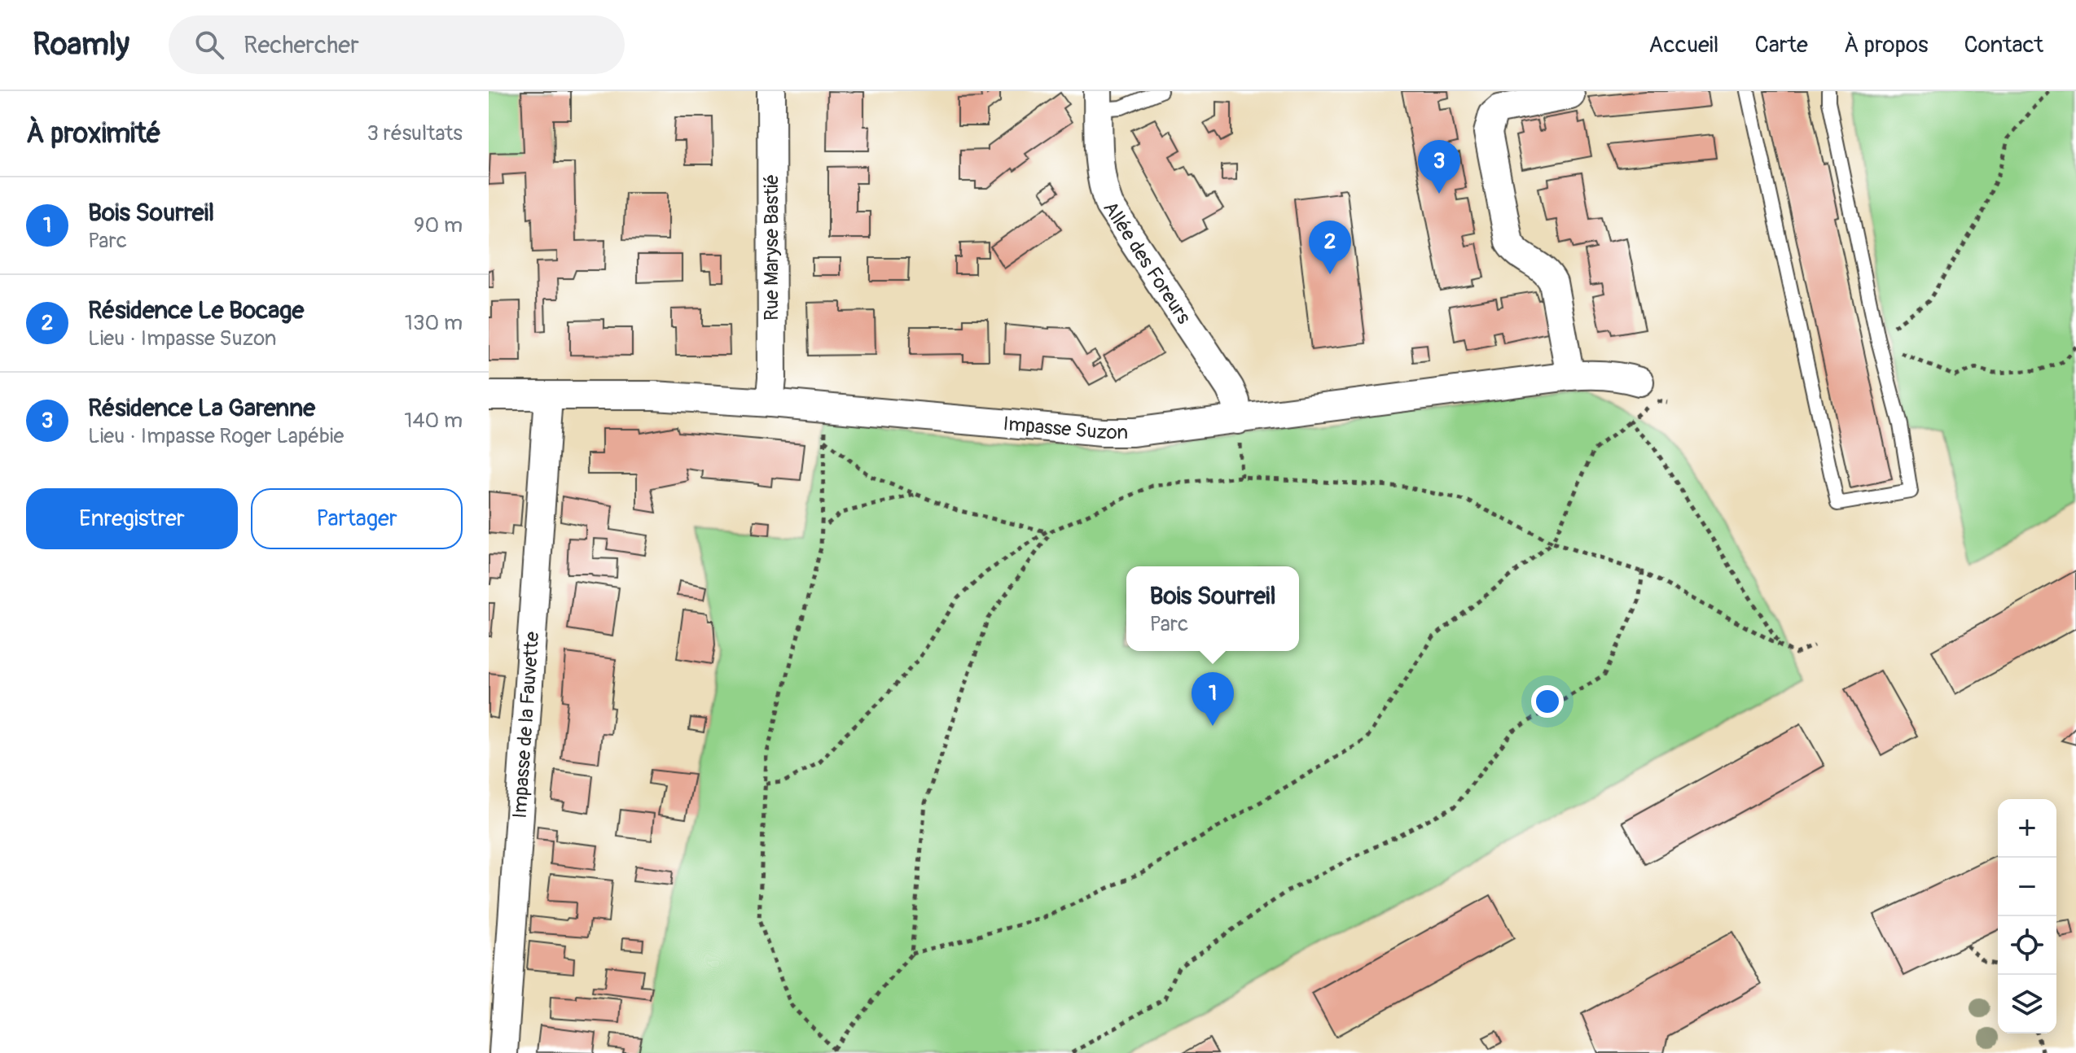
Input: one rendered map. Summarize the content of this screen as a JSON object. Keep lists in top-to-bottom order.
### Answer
{
  "streets": {
    "street": [
      "Rue Maryse Bastié",
      "Allée des Foreurs",
      "Impasse Suzon",
      "Impasse de la Fauvette"
    ]
  },
  "crossings": [
    ["Rue Maryse Bastié", "Impasse Suzon"],
    ["Allée des Foreurs", "Impasse Suzon"],
    ["Impasse Suzon", "Impasse de la Fauvette"]
  ],
  "page": {
    "header": "Roamly",
    "search": "Rechercher",
    "nav": [
      "Accueil",
      "Carte",
      "À propos",
      "Contact"
    ],
    "heading": ["À proximité", "3 résultats"],
    "pins": ["3", "2", "1"],
    "list": [
      {
        "mark": "1",
        "name": "Bois Sourreil",
        "note": "Parc",
        "value": "90 m"
      },
      {
        "mark": "2",
        "name": "Résidence Le Bocage",
        "note": "Lieu · Impasse Suzon",
        "value": "130 m"
      },
      {
        "mark": "3",
        "name": "Résidence La Garenne",
        "note": "Lieu · Impasse Roger Lapébie",
        "value": "140 m"
      }
    ],
    "buttons": ["Enregistrer", "Partager"],
    "popup": ["Bois Sourreil", "Parc"],
    "map_buttons": ["+", "−"]
  }
}
